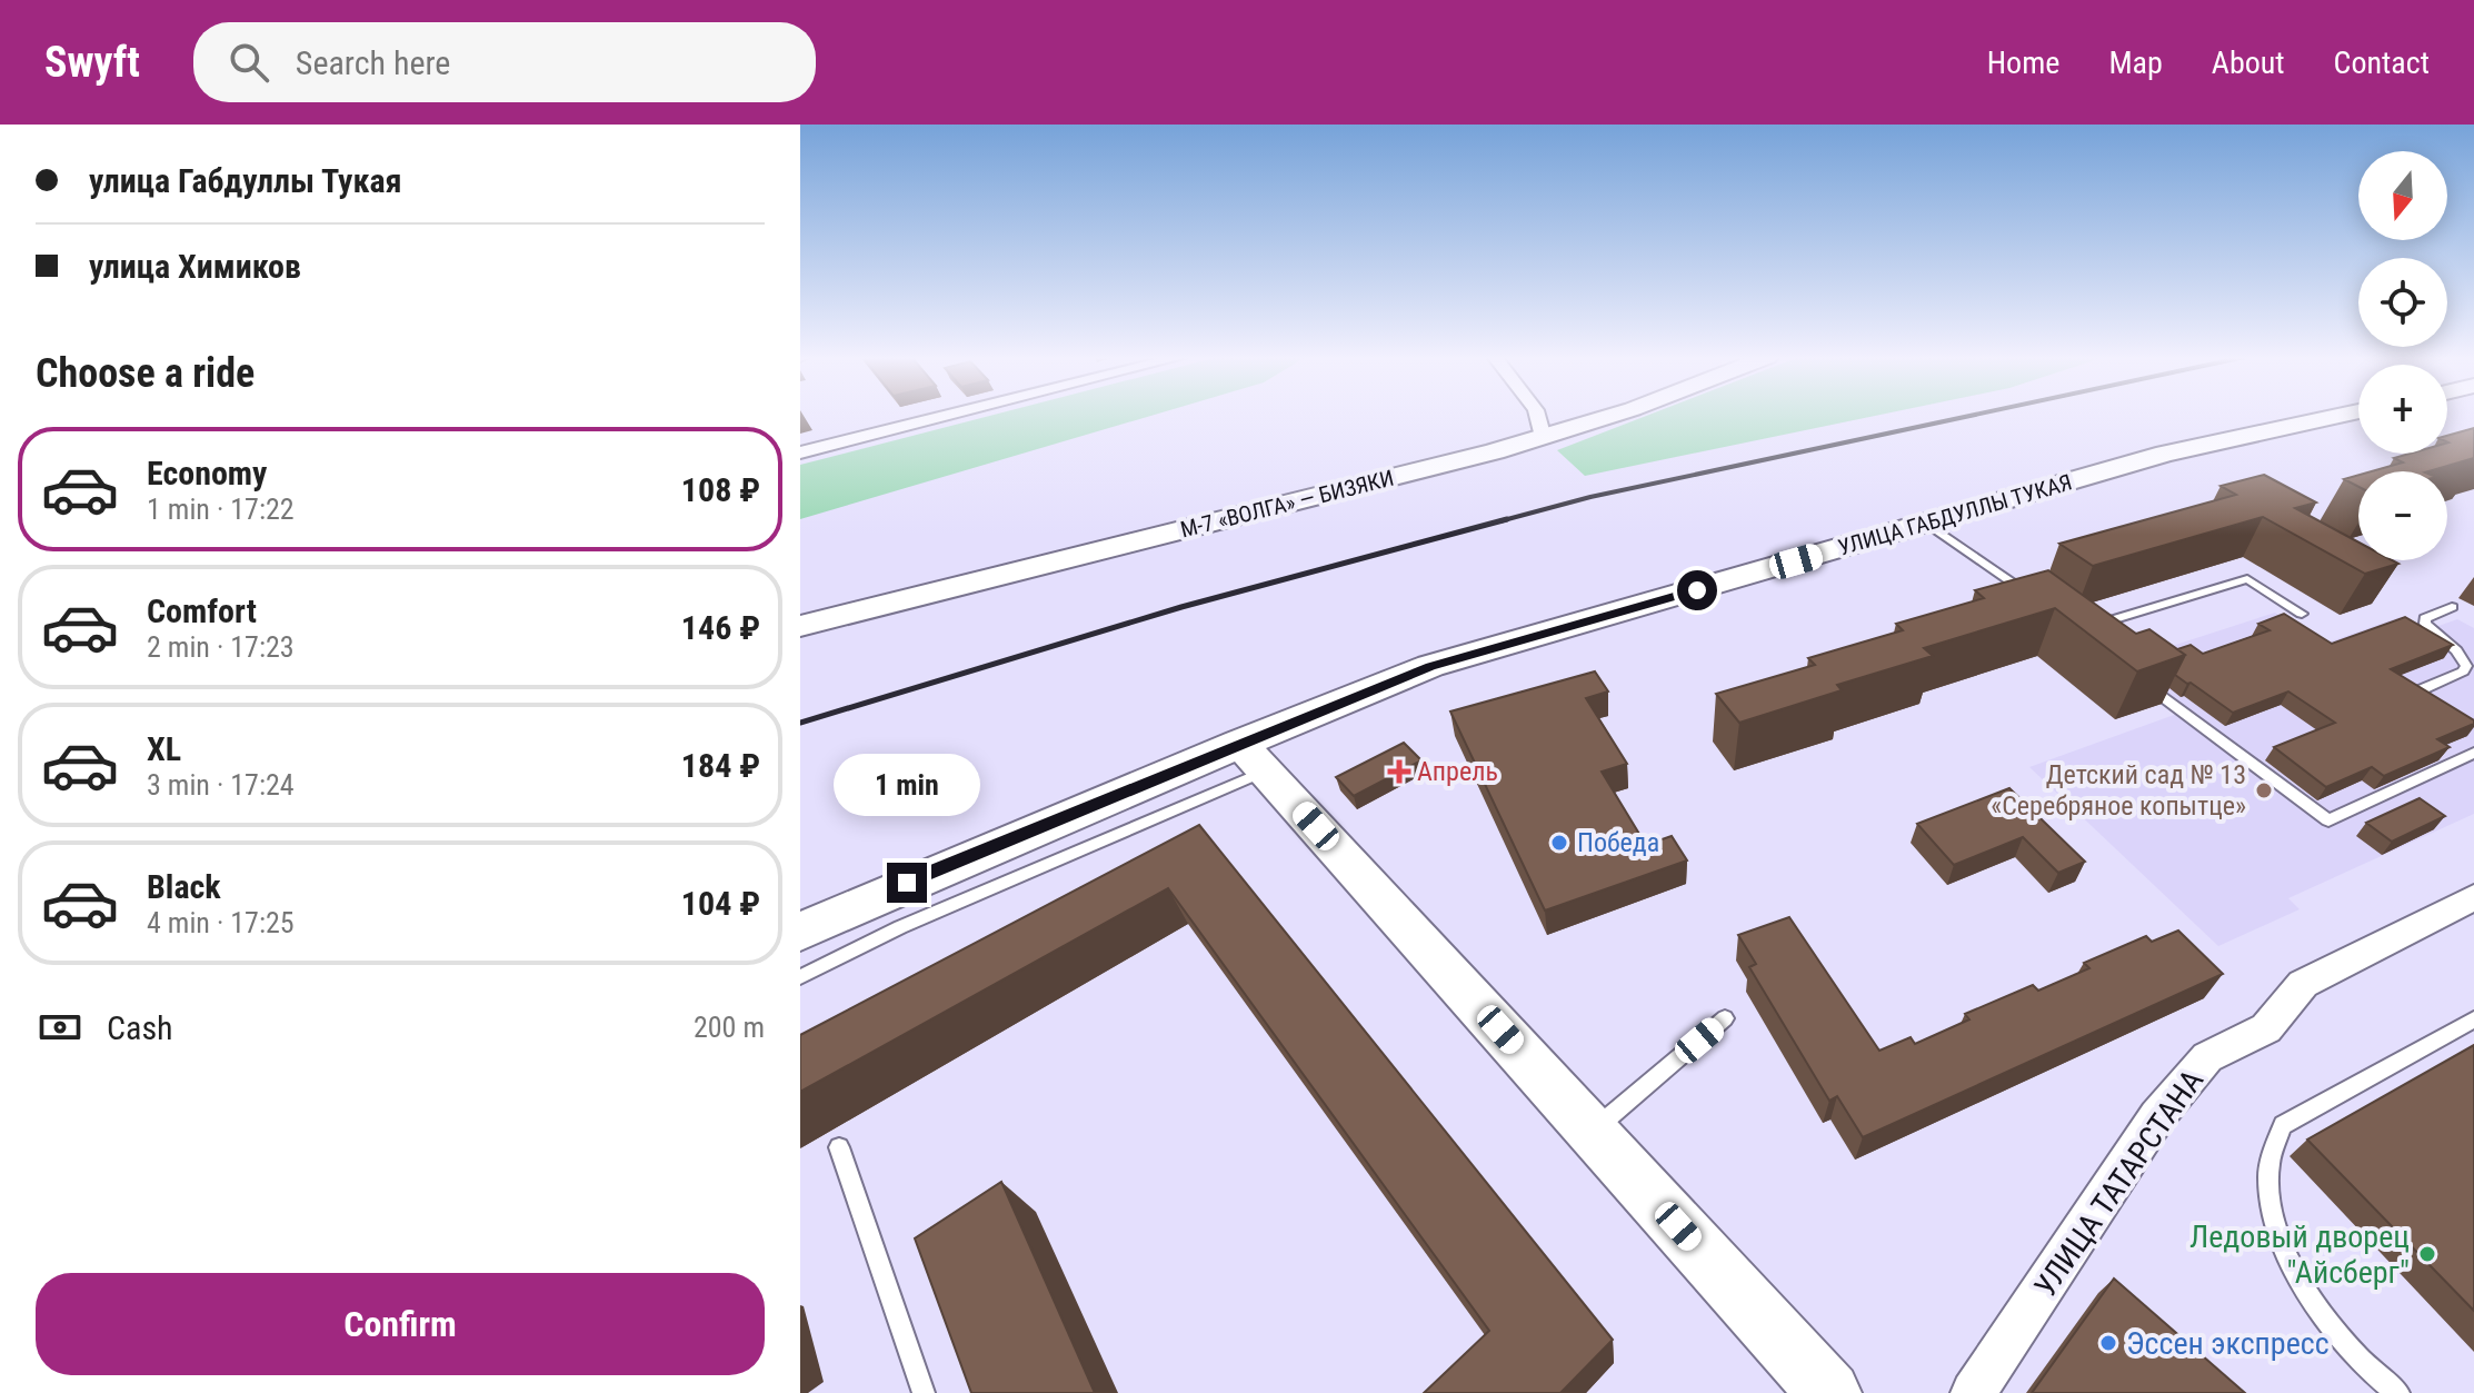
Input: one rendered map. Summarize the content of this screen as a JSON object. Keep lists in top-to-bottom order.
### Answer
{
  "streets": {
    "street": ["М-7 «ВОЛГА» — БИЗЯКИ", "УЛИЦА ГАБДУЛЛЫ ТУКАЯ", "УЛИЦА ТАТАРСТАНА"]
  },
  "places": {
    "health": ["Апрель"],
    "other": [
      "Детский сад № 13 «Серебряное копытце»",
      "Победа",
      "Ледовый дворец \"Айсберг\"",
      "Эссен экспресс"
    ]
  },
  "north": "bottom",
  "page": {
    "header": "Swyft",
    "search": "Search here",
    "nav": [
      "Home",
      "Map",
      "About",
      "Contact"
    ],
    "banner": ["улица Габдуллы Тукая", "улица Химиков"],
    "map_buttons": ["+", "−"],
    "heading": "Choose a ride",
    "list": [
      {
        "name": "Economy",
        "note": "1 min · 17:22",
        "value": "108 ₽"
      },
      {
        "name": "Comfort",
        "note": "2 min · 17:23",
        "value": "146 ₽"
      },
      {
        "name": "XL",
        "note": "3 min · 17:24",
        "value": "184 ₽"
      },
      {
        "name": "Black",
        "note": "4 min · 17:25",
        "value": "104 ₽"
      }
    ],
    "bubble": "1 min",
    "pay": ["Cash", "200 m"],
    "buttons": "Confirm"
  }
}
